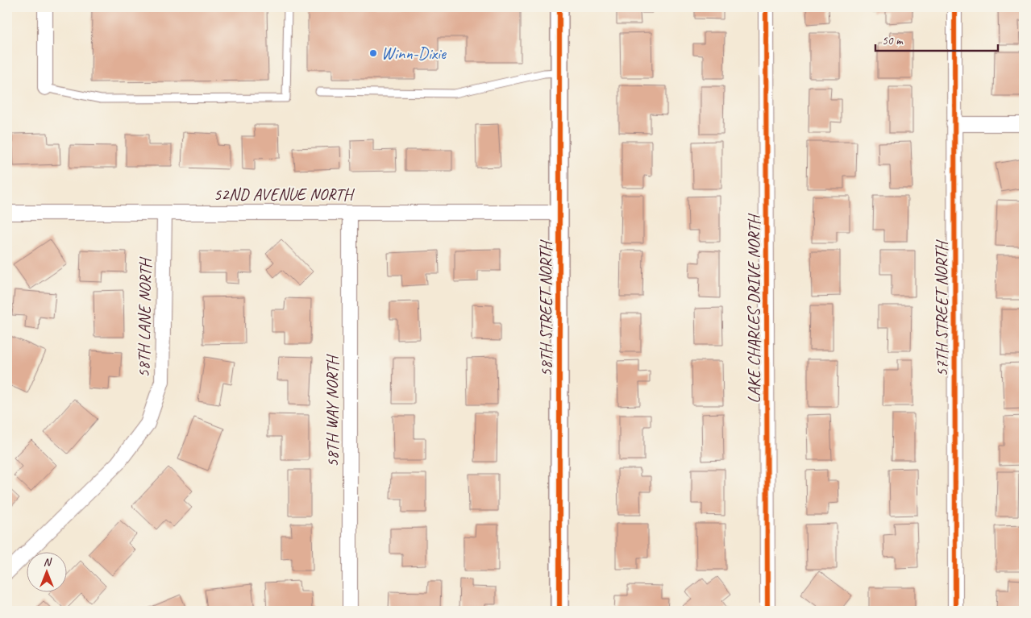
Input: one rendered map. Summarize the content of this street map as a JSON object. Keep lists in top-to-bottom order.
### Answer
{
  "streets": {
    "street": [
      "52ND AVENUE NORTH",
      "58TH STREET NORTH",
      "LAKE CHARLES DRIVE NORTH",
      "57TH STREET NORTH",
      "58TH LANE NORTH",
      "58TH WAY NORTH"
    ]
  },
  "crossings": [
    ["52ND AVENUE NORTH", "58TH STREET NORTH"],
    ["52ND AVENUE NORTH", "58TH LANE NORTH"],
    ["52ND AVENUE NORTH", "58TH WAY NORTH"]
  ],
  "places": ["Winn-Dixie"],
  "scale_bar": "50 m",
  "north": "top"
}
